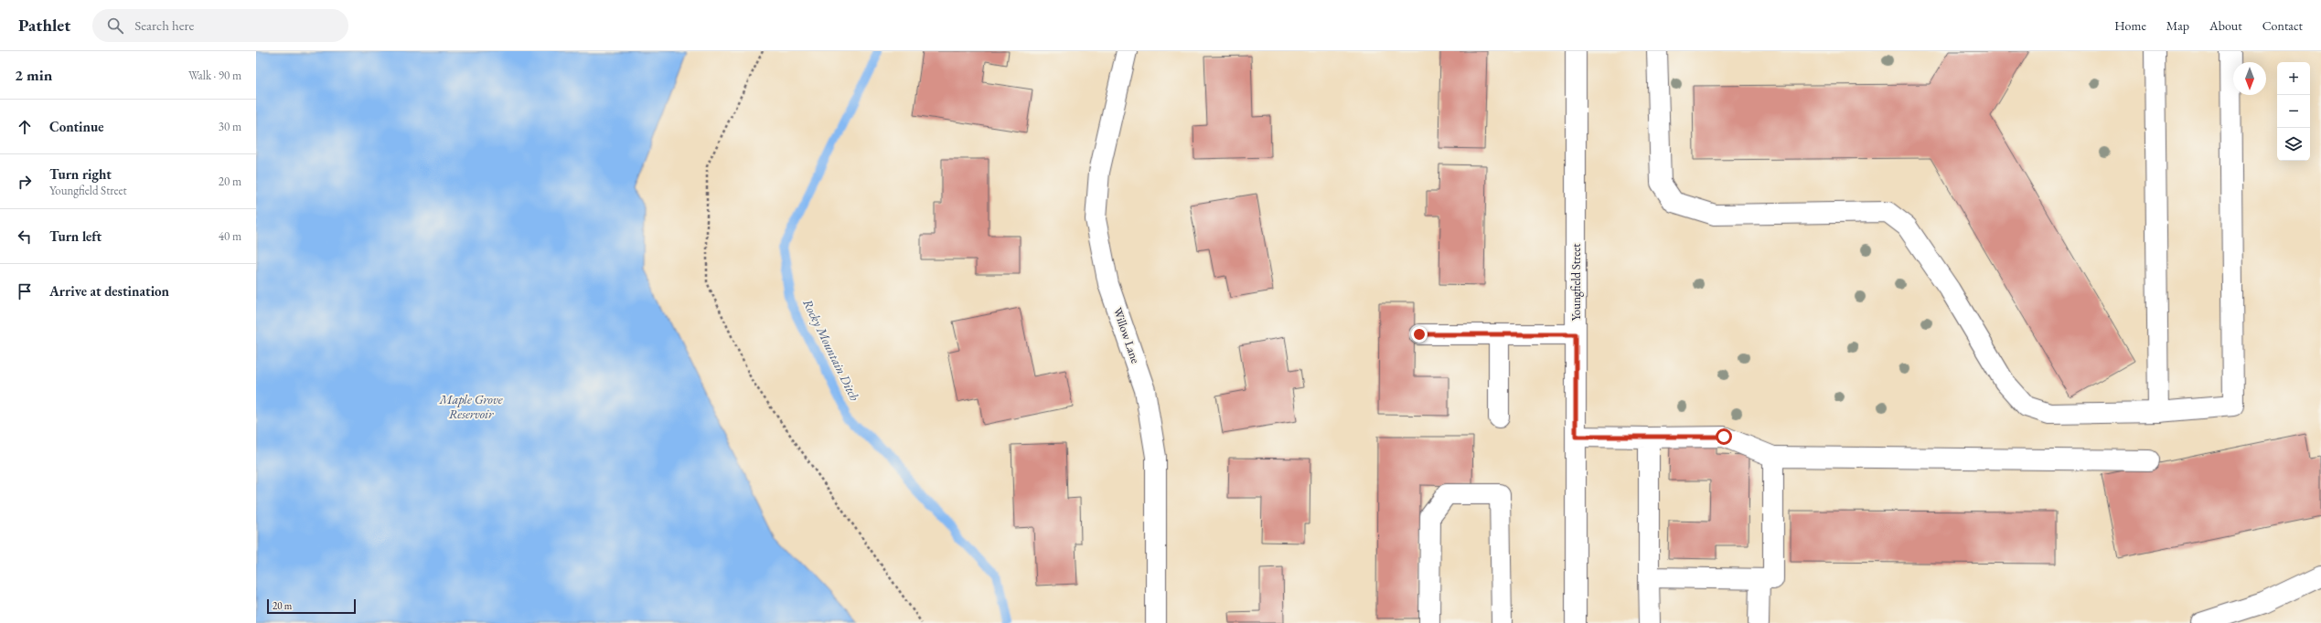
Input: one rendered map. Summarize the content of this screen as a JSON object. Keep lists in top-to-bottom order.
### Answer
{
  "streets": {
    "street": ["Youngfield Street", "Willow Lane"]
  },
  "water": ["Rocky Mountain Ditch", "Maple Grove Reservoir"],
  "scale_bar": "20 m",
  "north": "bottom",
  "page": {
    "header": "Pathlet",
    "search": "Search here",
    "nav": [
      "Home",
      "Map",
      "About",
      "Contact"
    ],
    "heading": ["2 min", "Walk · 90 m"],
    "map_buttons": ["+", "−"],
    "list": [
      ["Continue", "30 m"],
      ["Turn right", "Youngfield Street", "20 m"],
      ["Turn left", "40 m"],
      "Arrive at destination"
    ],
    "scale": "20 m"
  }
}
